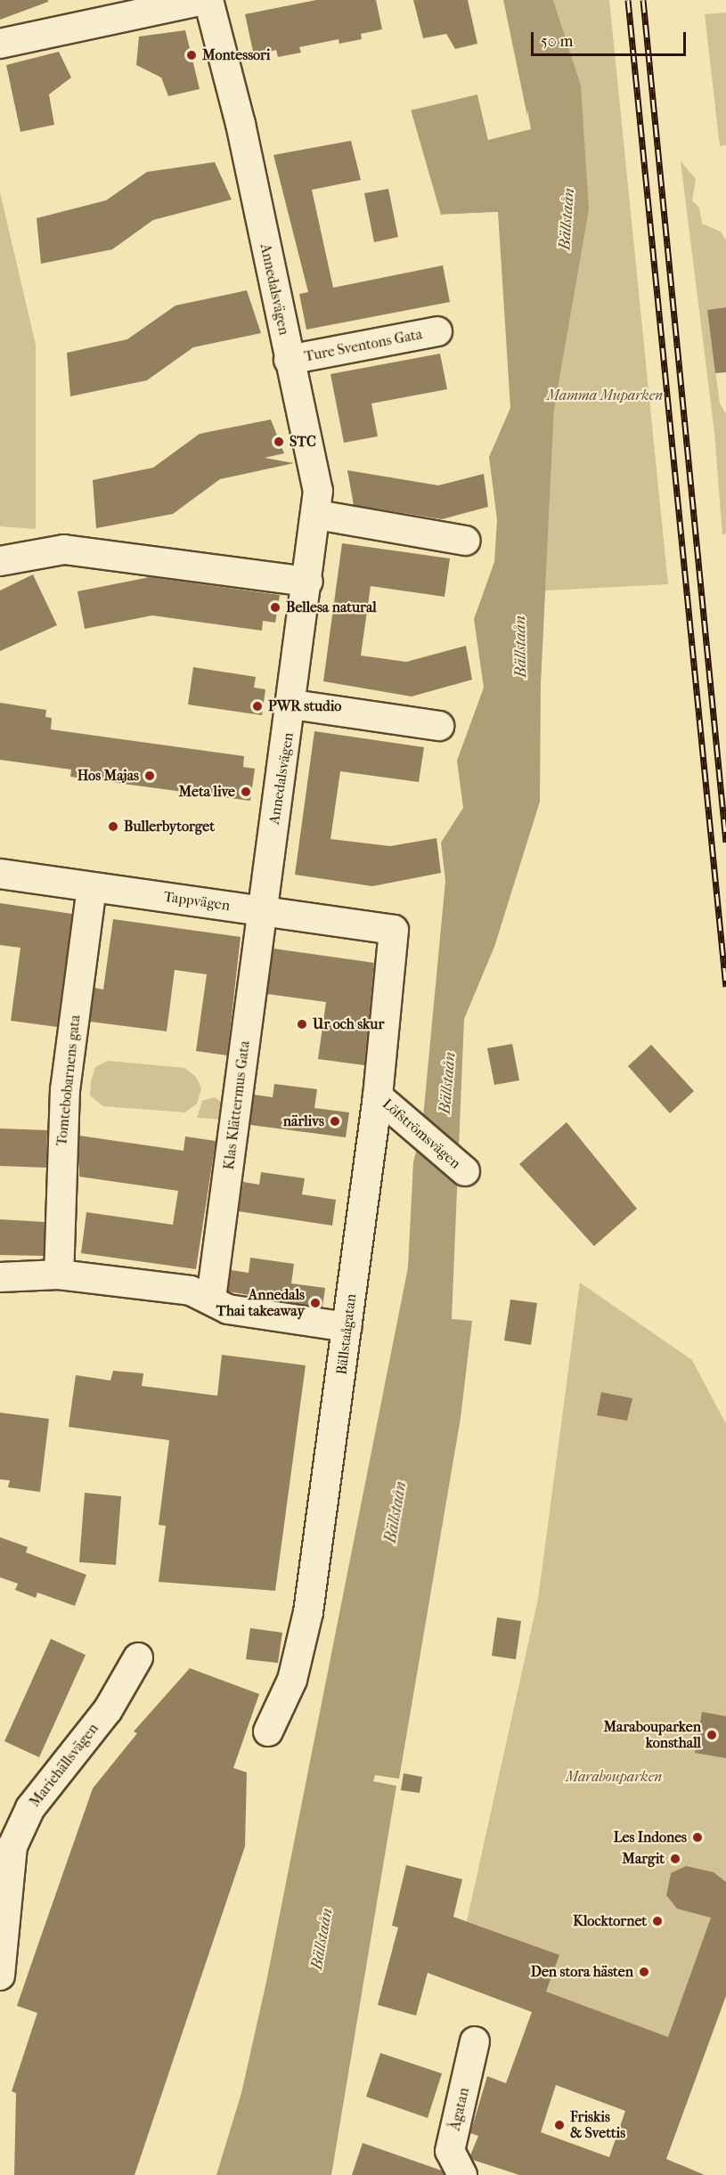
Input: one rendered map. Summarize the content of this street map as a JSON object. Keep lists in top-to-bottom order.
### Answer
{
  "streets": {
    "street": [
      "Annedalsvägen",
      "Ture Sventons Gata",
      "Tappvägen",
      "Tomtebobarnens gata",
      "Klas Klättermus Gata",
      "Löfströmsvägen",
      "Bällstaågatan",
      "Mariehällsvägen",
      "Ågatan"
    ]
  },
  "crossings": [
    ["Annedalsvägen", "Ture Sventons Gata"],
    ["Annedalsvägen", "Tappvägen"],
    ["Annedalsvägen", "Klas Klättermus Gata"],
    ["Tappvägen", "Tomtebobarnens gata"],
    ["Tappvägen", "Klas Klättermus Gata"],
    ["Tappvägen", "Bällstaågatan"],
    ["Löfströmsvägen", "Bällstaågatan"]
  ],
  "water": ["Bällstaån"],
  "parks": ["Mamma Muparken", "Marabouparken"],
  "places": [
    "Montessori",
    "STC",
    "Bellesa natural",
    "PWR studio",
    "Hos Majas",
    "Meta live",
    "Bullerbytorget",
    "Ur och skur",
    "närlivs",
    "Annedals Thai takeaway",
    "Marabouparken konsthall",
    "Les Indones",
    "Margit",
    "Klocktornet",
    "Den stora hästen",
    "Friskis & Svettis"
  ],
  "scale_bar": "50 m"
}
